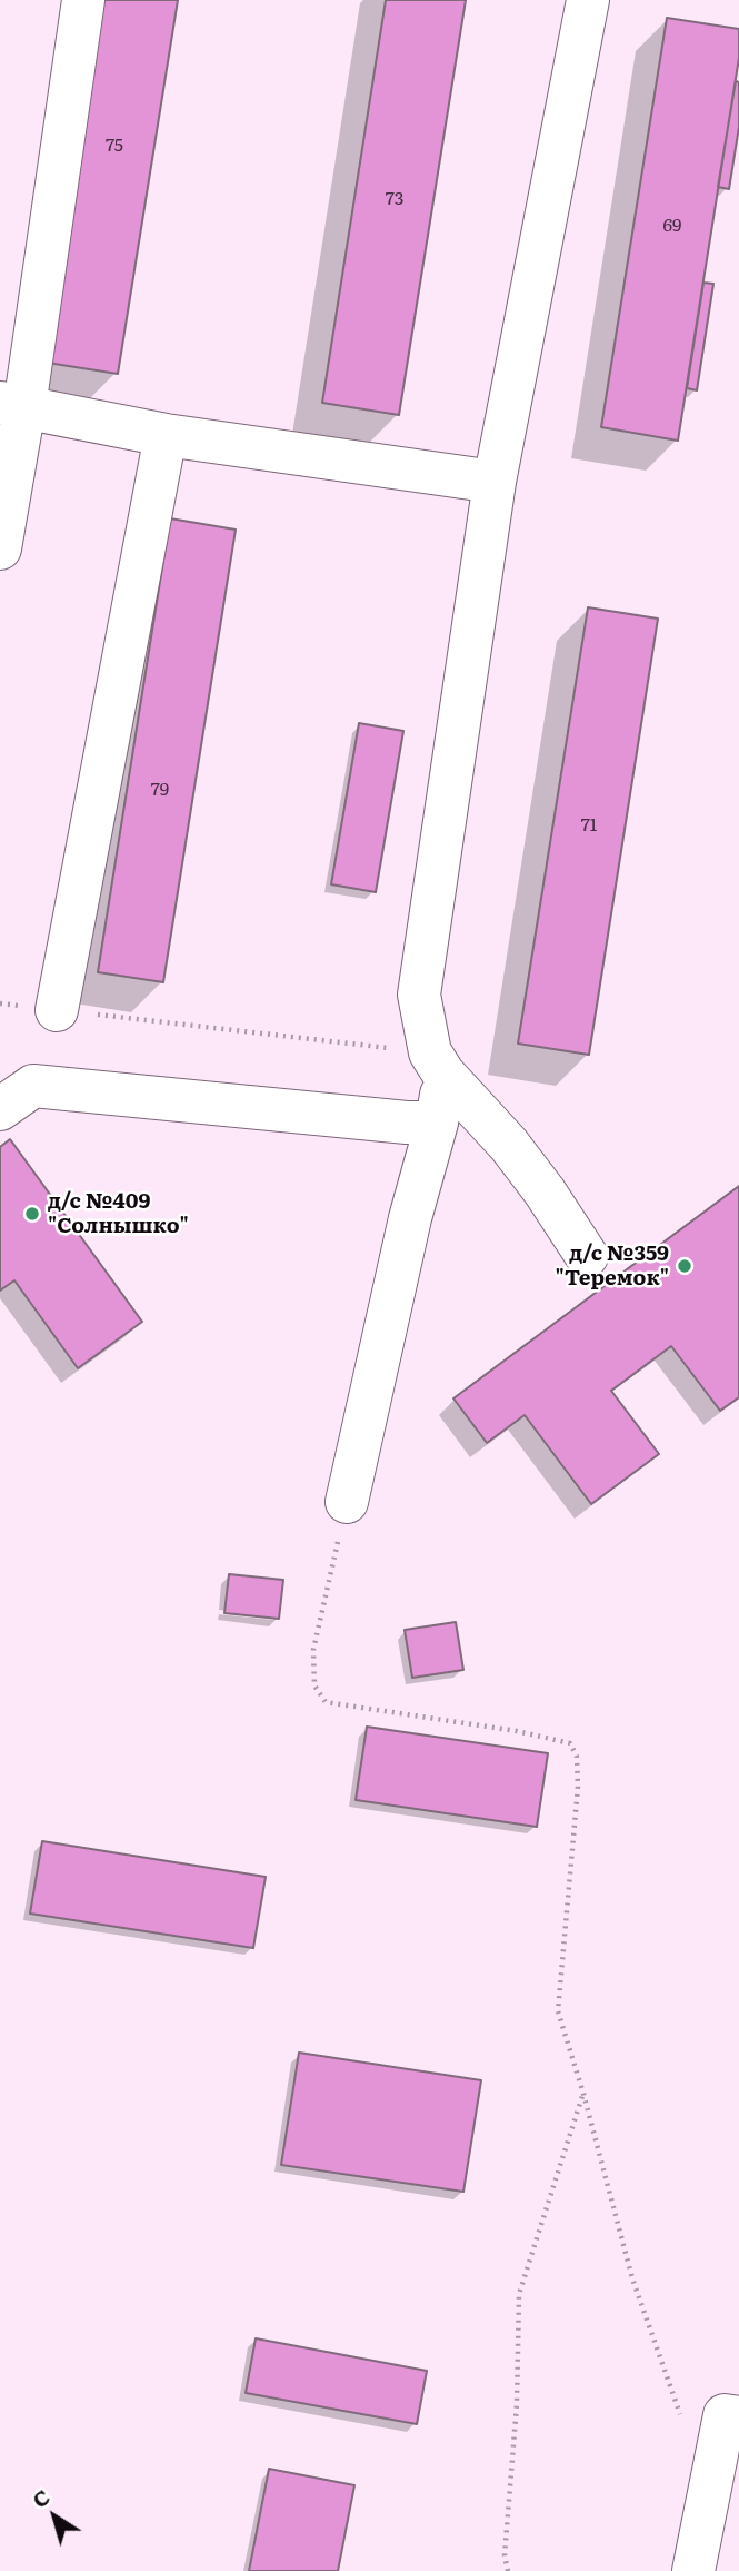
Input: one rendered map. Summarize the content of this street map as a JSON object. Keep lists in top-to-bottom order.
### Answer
{
  "places": ["д/с №409 \"Солнышко\"", "д/с №359 \"Теремок\""],
  "house_numbers": [
    "75",
    "73",
    "69",
    "79",
    "71"
  ],
  "north": "top left"
}
